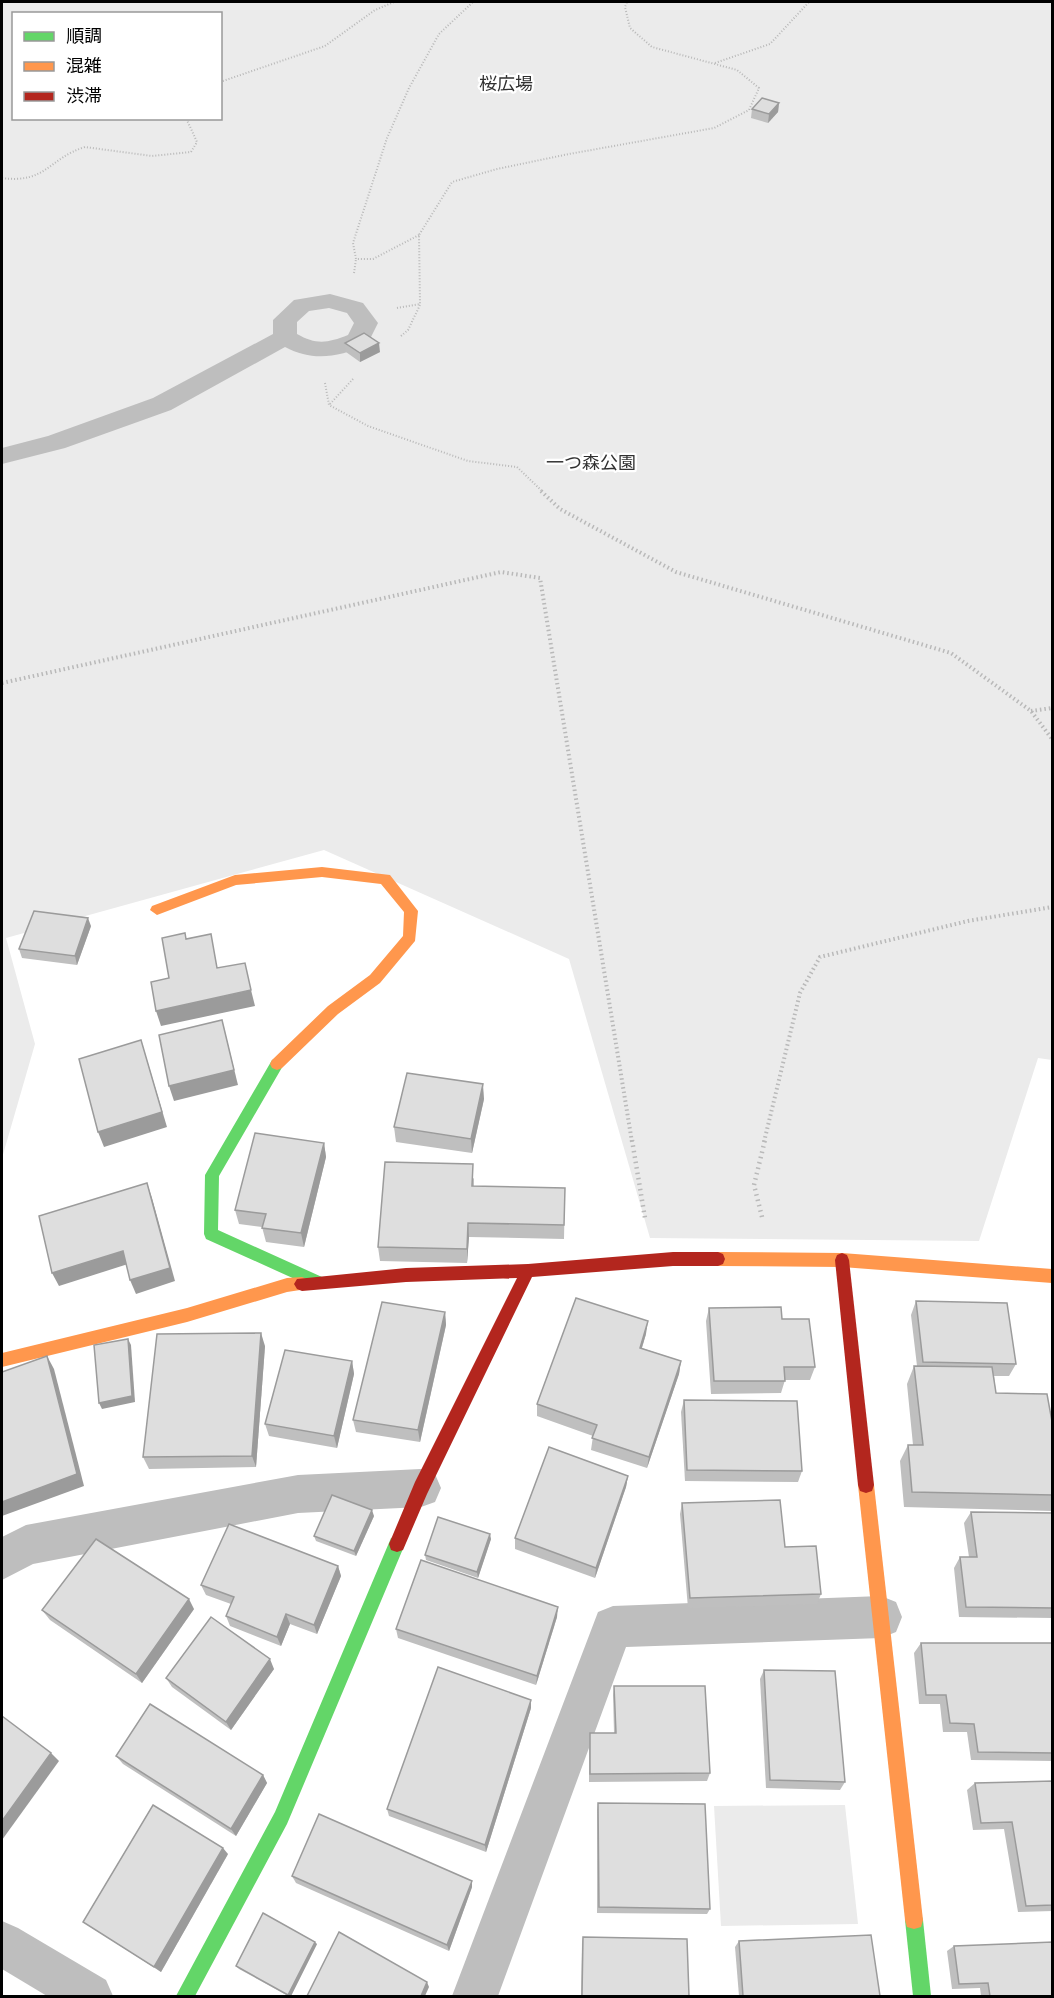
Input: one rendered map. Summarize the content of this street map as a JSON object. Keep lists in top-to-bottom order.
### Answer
{
  "parks": ["桜広場", "一つ森公園"],
  "legend": ["順調", "混雑", "渋滞"]
}
